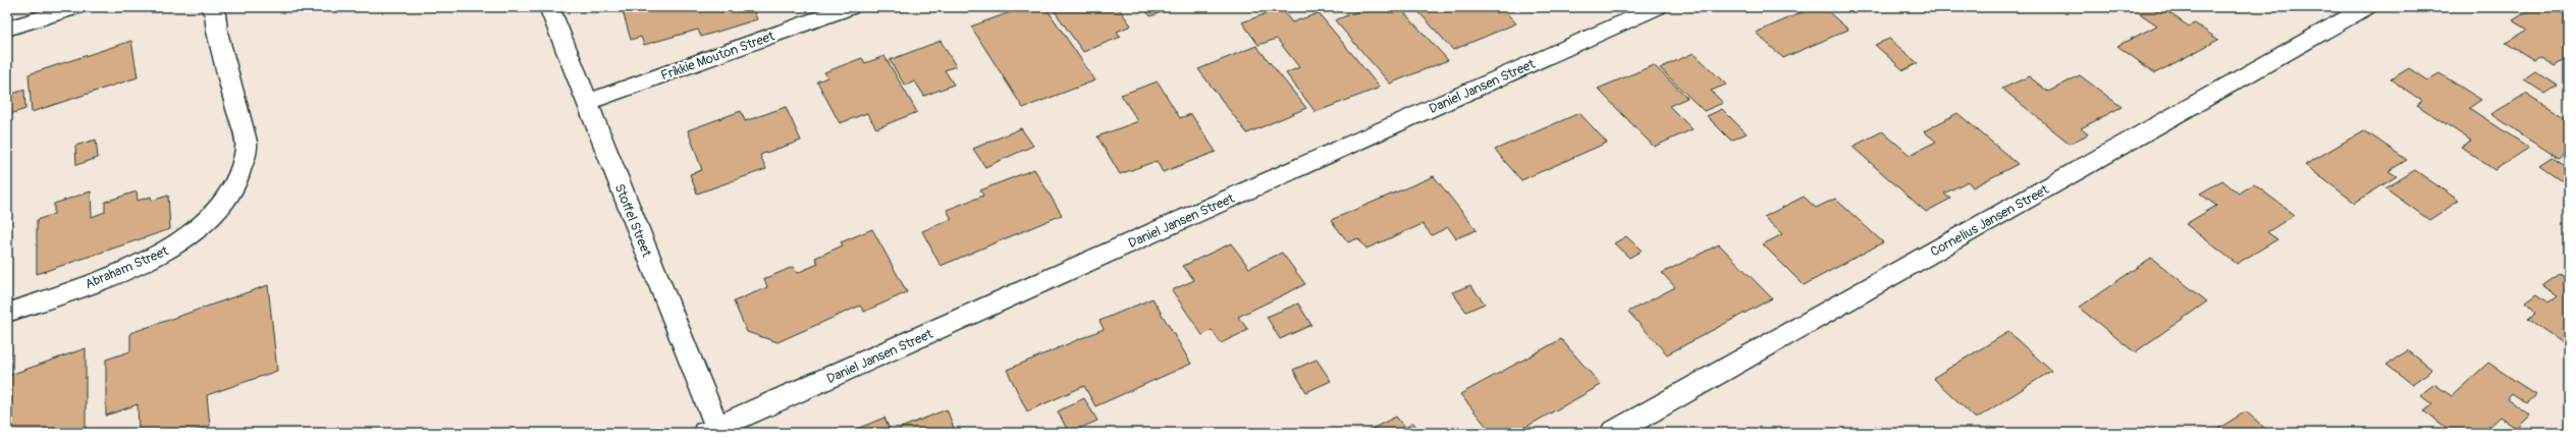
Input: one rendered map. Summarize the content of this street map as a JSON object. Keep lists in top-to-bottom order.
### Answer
{
  "streets": {
    "street": [
      "Frikkie Mouton Street",
      "Daniel Jansen Street",
      "Stoffel Street",
      "Cornelius Jansen Street",
      "Abraham Street"
    ]
  },
  "crossings": [
    ["Frikkie Mouton Street", "Stoffel Street"],
    ["Daniel Jansen Street", "Stoffel Street"]
  ]
}
